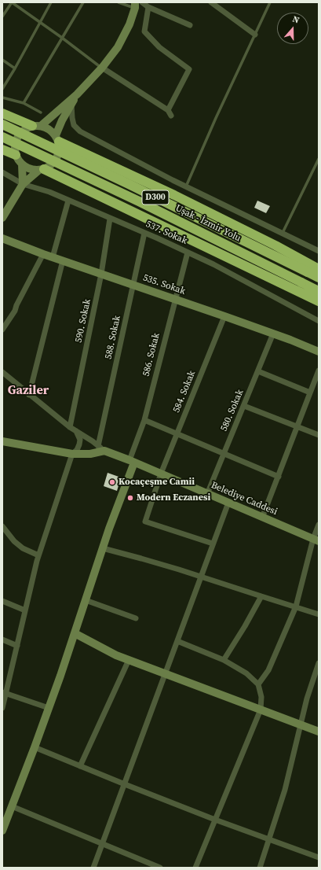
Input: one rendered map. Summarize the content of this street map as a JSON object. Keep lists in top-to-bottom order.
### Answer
{
  "streets": {
    "highway": ["D300", "Uşak - İzmir Yolu"],
    "street": [
      "537. Sokak",
      "535. Sokak",
      "590. Sokak",
      "588. Sokak",
      "586. Sokak",
      "584. Sokak",
      "580. Sokak",
      "Belediye Caddesi"
    ]
  },
  "crossings": [
    ["537. Sokak", "590. Sokak"],
    ["537. Sokak", "588. Sokak"],
    ["537. Sokak", "586. Sokak"],
    ["535. Sokak", "590. Sokak"],
    ["535. Sokak", "588. Sokak"],
    ["535. Sokak", "586. Sokak"],
    ["535. Sokak", "584. Sokak"],
    ["535. Sokak", "580. Sokak"],
    ["588. Sokak", "Belediye Caddesi"],
    ["586. Sokak", "Belediye Caddesi"],
    ["584. Sokak", "Belediye Caddesi"],
    ["580. Sokak", "Belediye Caddesi"]
  ],
  "districts": ["Gaziler"],
  "places": ["Kocaçeşme Camii", "Modern Eczanesi"],
  "north": "top"
}
